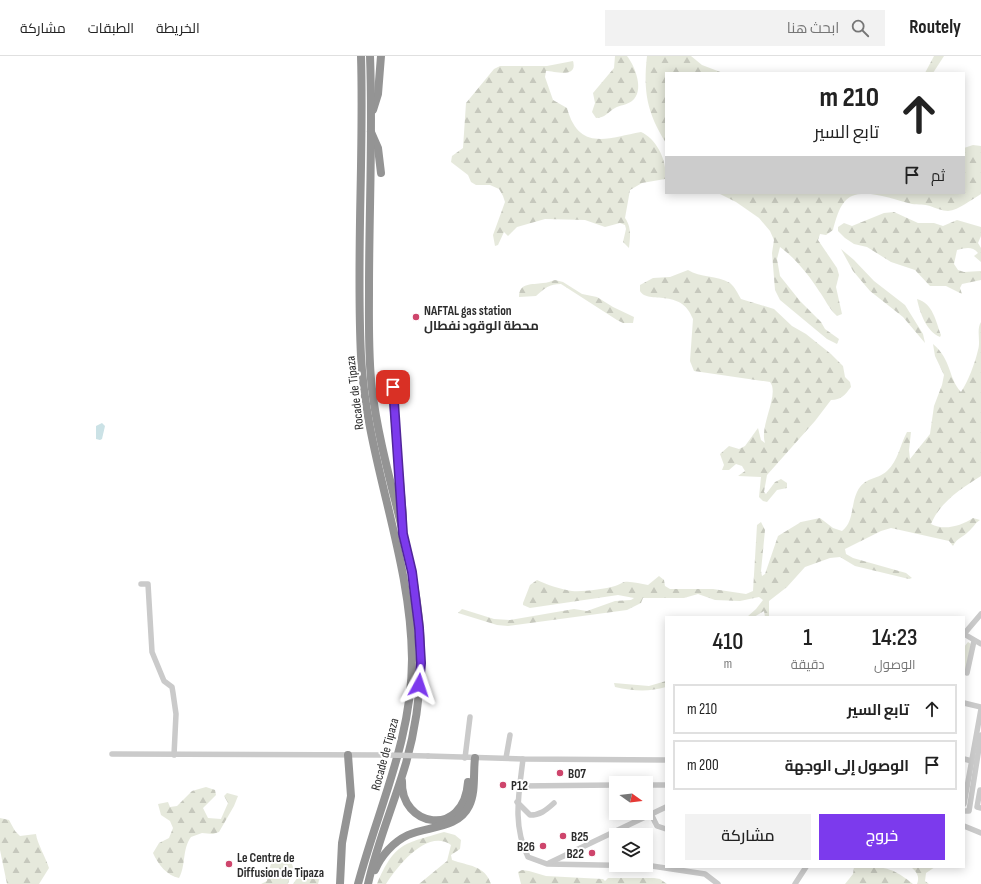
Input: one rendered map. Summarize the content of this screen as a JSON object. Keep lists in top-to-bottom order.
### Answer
{
  "streets": {
    "highway": ["Rocade de Tipaza"]
  },
  "places": [
    "NAFTAL gas station محطة الوقود نفطال",
    "B07",
    "P12",
    "B25",
    "B26",
    "B22",
    "Le Centre de Diffusion de Tipaza"
  ],
  "north": "right",
  "page": {
    "header": "Routely",
    "search": "ابحث هنا",
    "nav": ["الخريطة", "الطبقات", "مشاركة"],
    "turn": ["210 m", "تابع السير"],
    "then": "ثم",
    "eta": [
      "14:23",
      "الوصول",
      "1",
      "دقيقة",
      "410",
      "m"
    ],
    "list": [
      {
        "name": "تابع السير",
        "value": "210 m"
      },
      {
        "name": "الوصول إلى الوجهة",
        "value": "200 m"
      }
    ],
    "buttons": ["خروج", "مشاركة"]
  }
}
